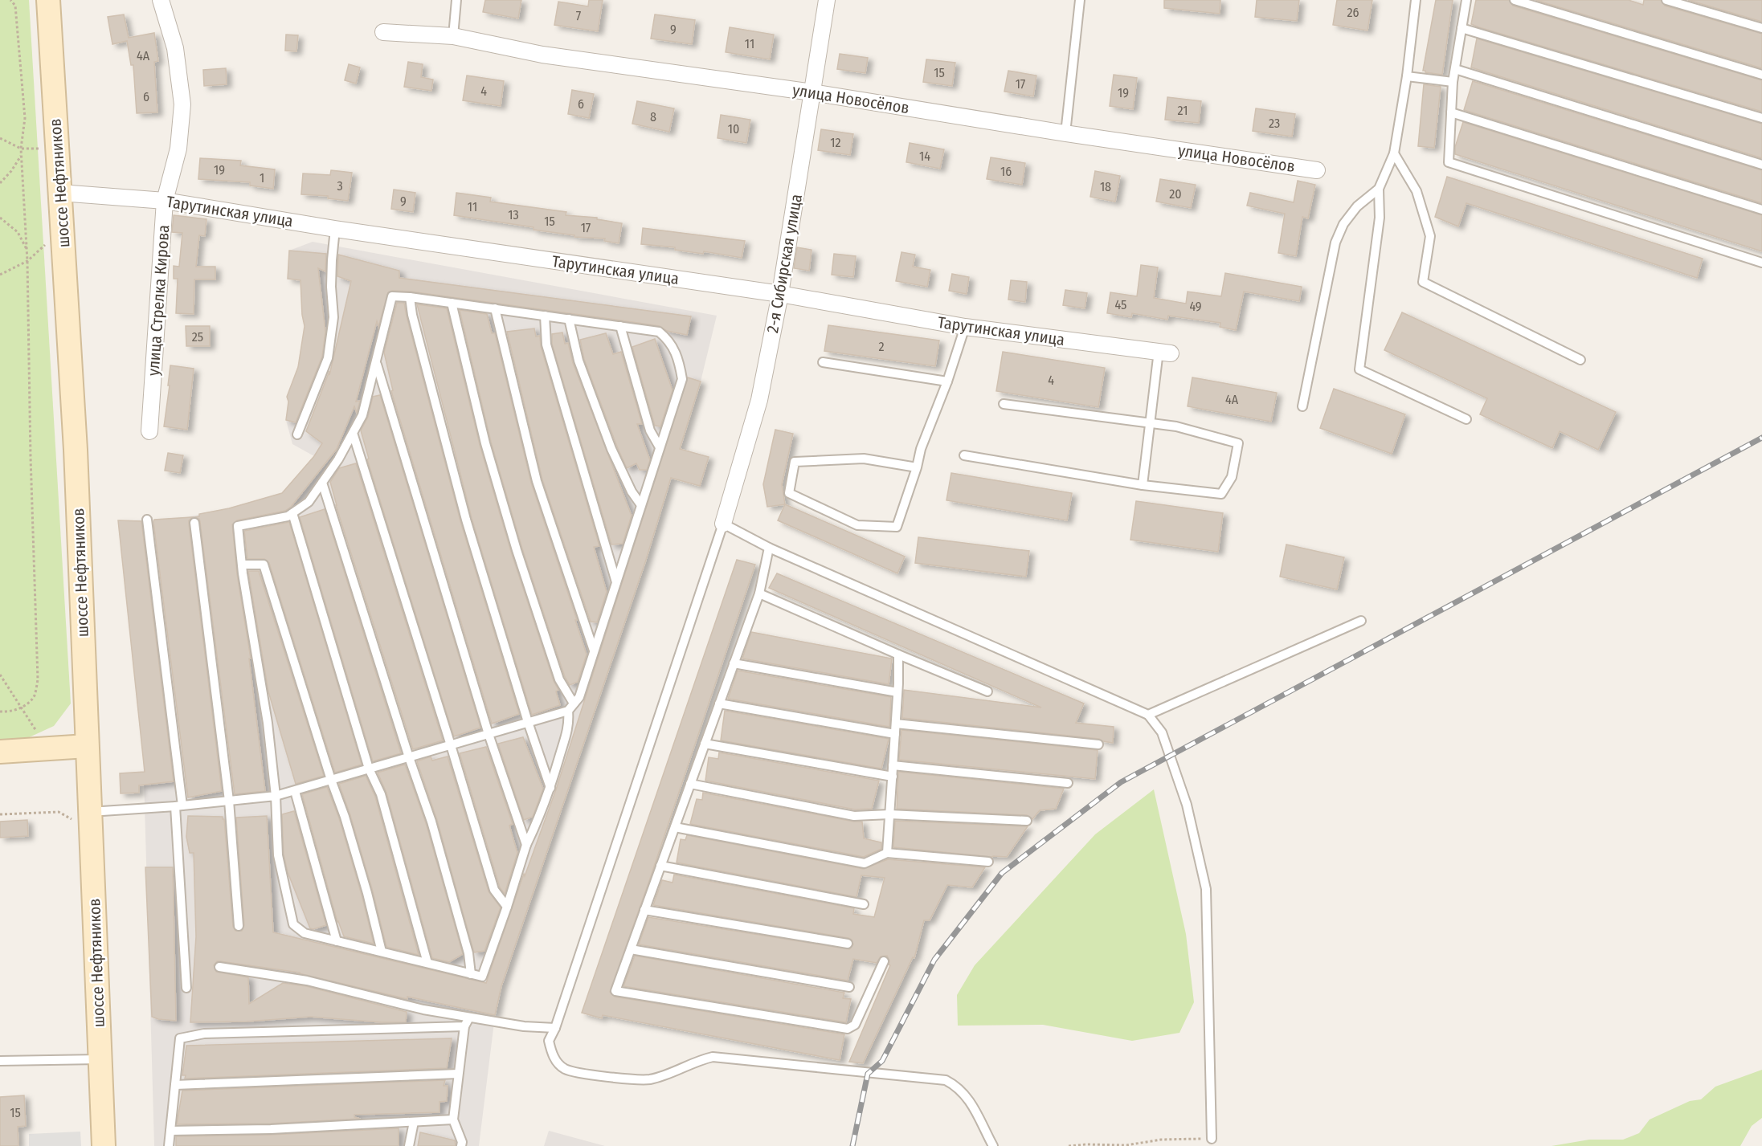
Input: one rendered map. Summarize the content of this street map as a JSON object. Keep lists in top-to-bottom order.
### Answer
{
  "streets": {
    "main road": ["шоссе Нефтяников"],
    "street": [
      "улица Новосёлов",
      "Тарутинская улица",
      "2-я Сибирская улица",
      "улица Стрелка Кирова"
    ]
  },
  "crossings": [
    ["улица Новосёлов", "2-я Сибирская улица"],
    ["шоссе Нефтяников", "Тарутинская улица"],
    ["Тарутинская улица", "2-я Сибирская улица"],
    ["Тарутинская улица", "улица Стрелка Кирова"]
  ],
  "house_numbers": [
    "26",
    "7",
    "9",
    "11",
    "4А",
    "15",
    "17",
    "4",
    "19",
    "6",
    "6",
    "21",
    "8",
    "23",
    "10",
    "12",
    "14",
    "19",
    "16",
    "1",
    "3",
    "18",
    "20",
    "9",
    "11",
    "13",
    "15",
    "17",
    "45",
    "49",
    "25",
    "2",
    "4",
    "4А",
    "15"
  ]
}
